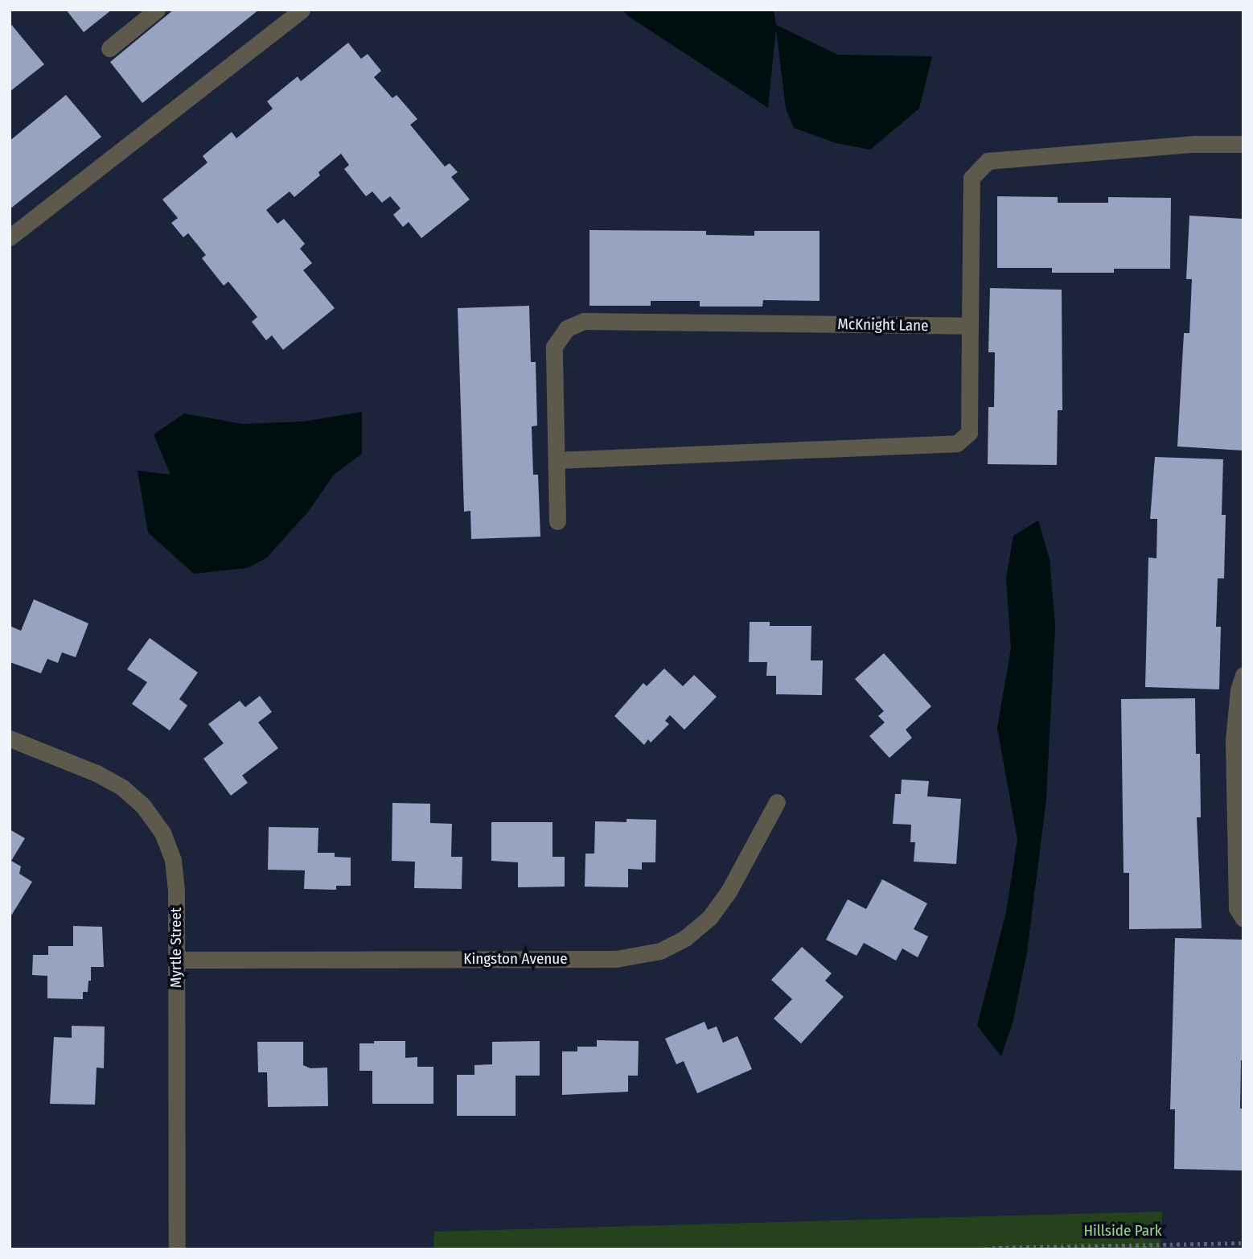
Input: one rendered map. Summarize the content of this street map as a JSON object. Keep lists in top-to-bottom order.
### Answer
{
  "streets": {
    "street": ["McKnight Lane", "Myrtle Street", "Kingston Avenue"]
  },
  "crossings": [
    ["Myrtle Street", "Kingston Avenue"]
  ],
  "parks": ["Hillside Park"]
}
